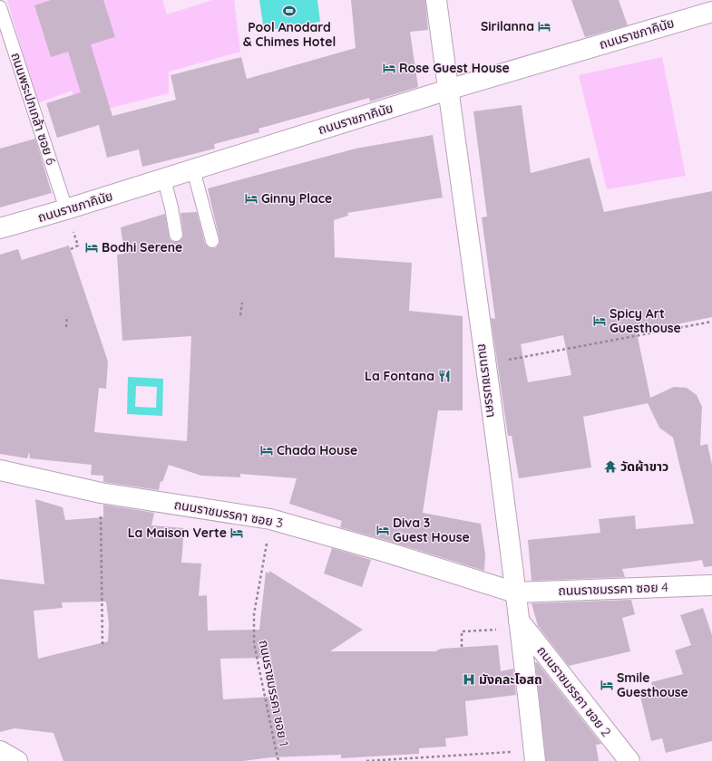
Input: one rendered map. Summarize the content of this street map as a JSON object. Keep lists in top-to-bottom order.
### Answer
{
  "streets": {
    "street": [
      "ถนนราชภาคินัย",
      "ถนนราชมรรคา",
      "ถนนราชมรรคา ซอย 3",
      "ถนนราชมรรคา ซอย 4",
      "ถนนราชมรรคา ซอย 2"
    ],
    "lane": ["ถนนพระปกเกล้า ซอย 6"],
    "path": ["ถนนราชมรรคา ซอย 1"]
  },
  "crossings": [
    ["ถนนราชภาคินัย", "ถนนพระปกเกล้า ซอย 6"],
    ["ถนนราชภาคินัย", "ถนนราชมรรคา"],
    ["ถนนราชมรรคา", "ถนนราชมรรคา ซอย 3"],
    ["ถนนราชมรรคา", "ถนนราชมรรคา ซอย 4"],
    ["ถนนราชมรรคา", "ถนนราชมรรคา ซอย 2"],
    ["ถนนราชมรรคา ซอย 3", "ถนนราชมรรคา ซอย 4"],
    ["ถนนราชมรรคา ซอย 3", "ถนนราชมรรคา ซอย 1"]
  ],
  "places": {
    "sports": ["Pool Anodard & Chimes Hotel"],
    "hotel": [
      "Sirilanna",
      "Rose Guest House",
      "Ginny Place",
      "Bodhi Serene",
      "Spicy Art Guesthouse",
      "Chada House",
      "Diva 3 Guest House",
      "La Maison Verte",
      "Smile Guesthouse"
    ],
    "restaurant": ["La Fontana"],
    "temple": ["วัดผ้าขาว"],
    "hospital": ["มังคละโอสถ"]
  }
}
